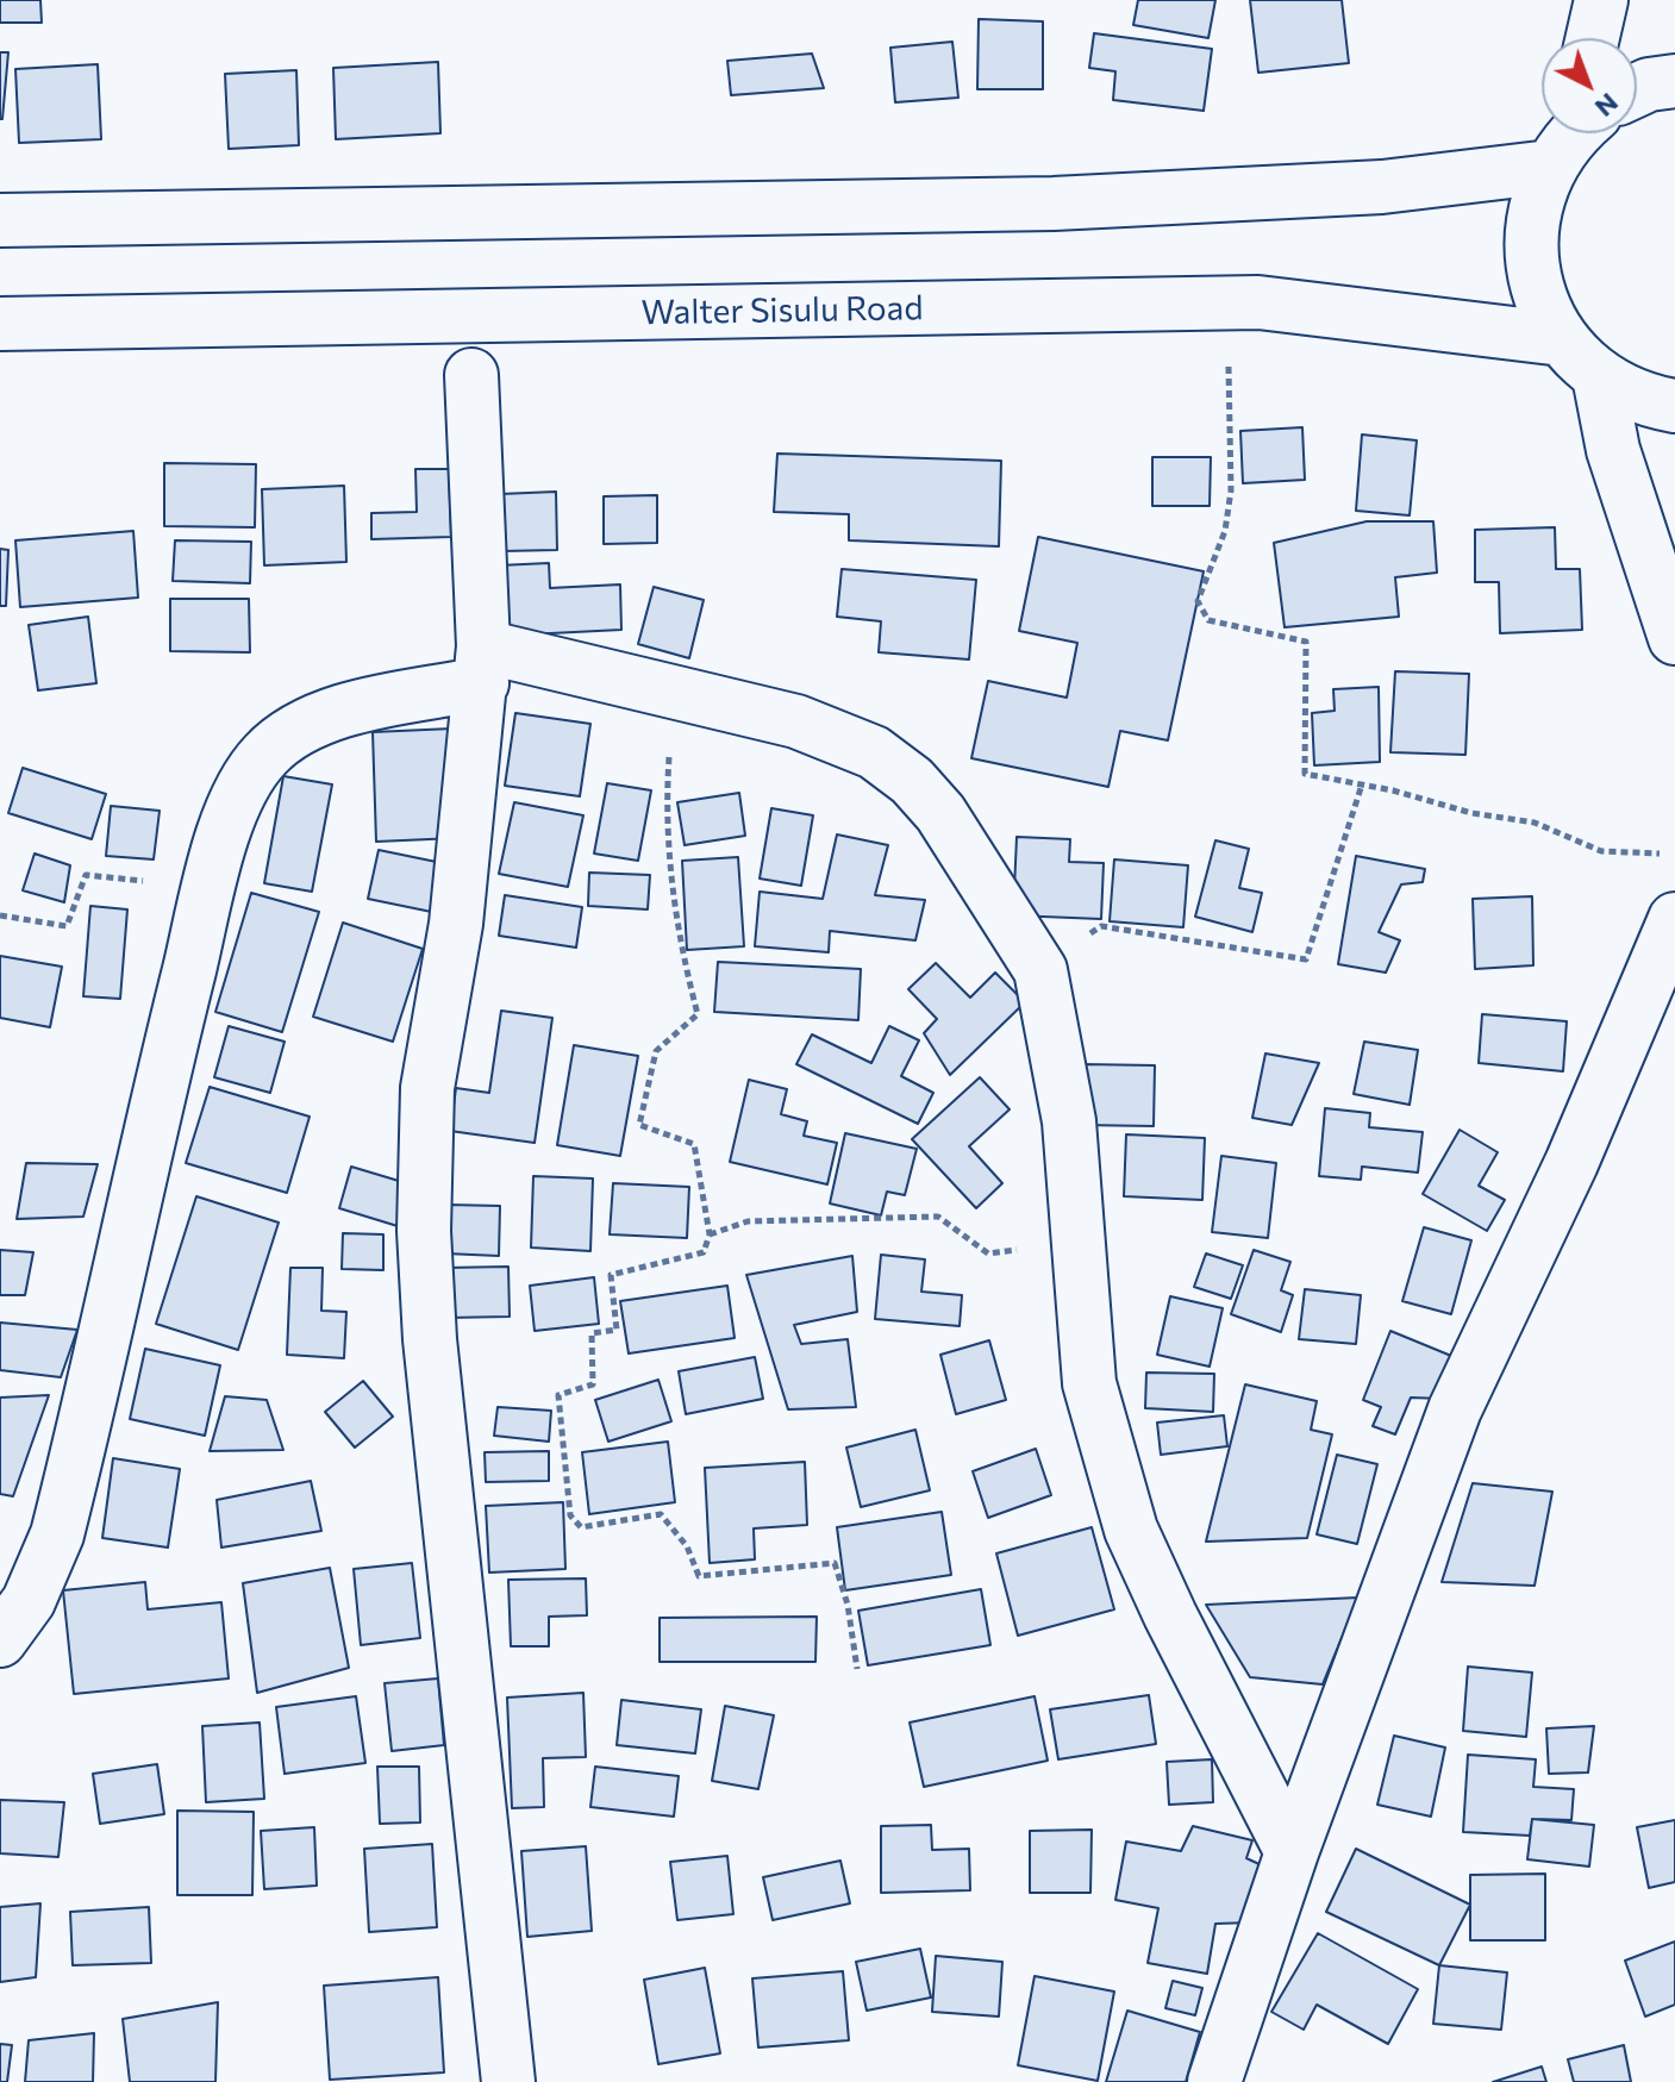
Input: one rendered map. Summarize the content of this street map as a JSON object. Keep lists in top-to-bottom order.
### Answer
{
  "streets": {
    "street": ["Walter Sisulu Road"]
  },
  "north": "bottom right"
}
